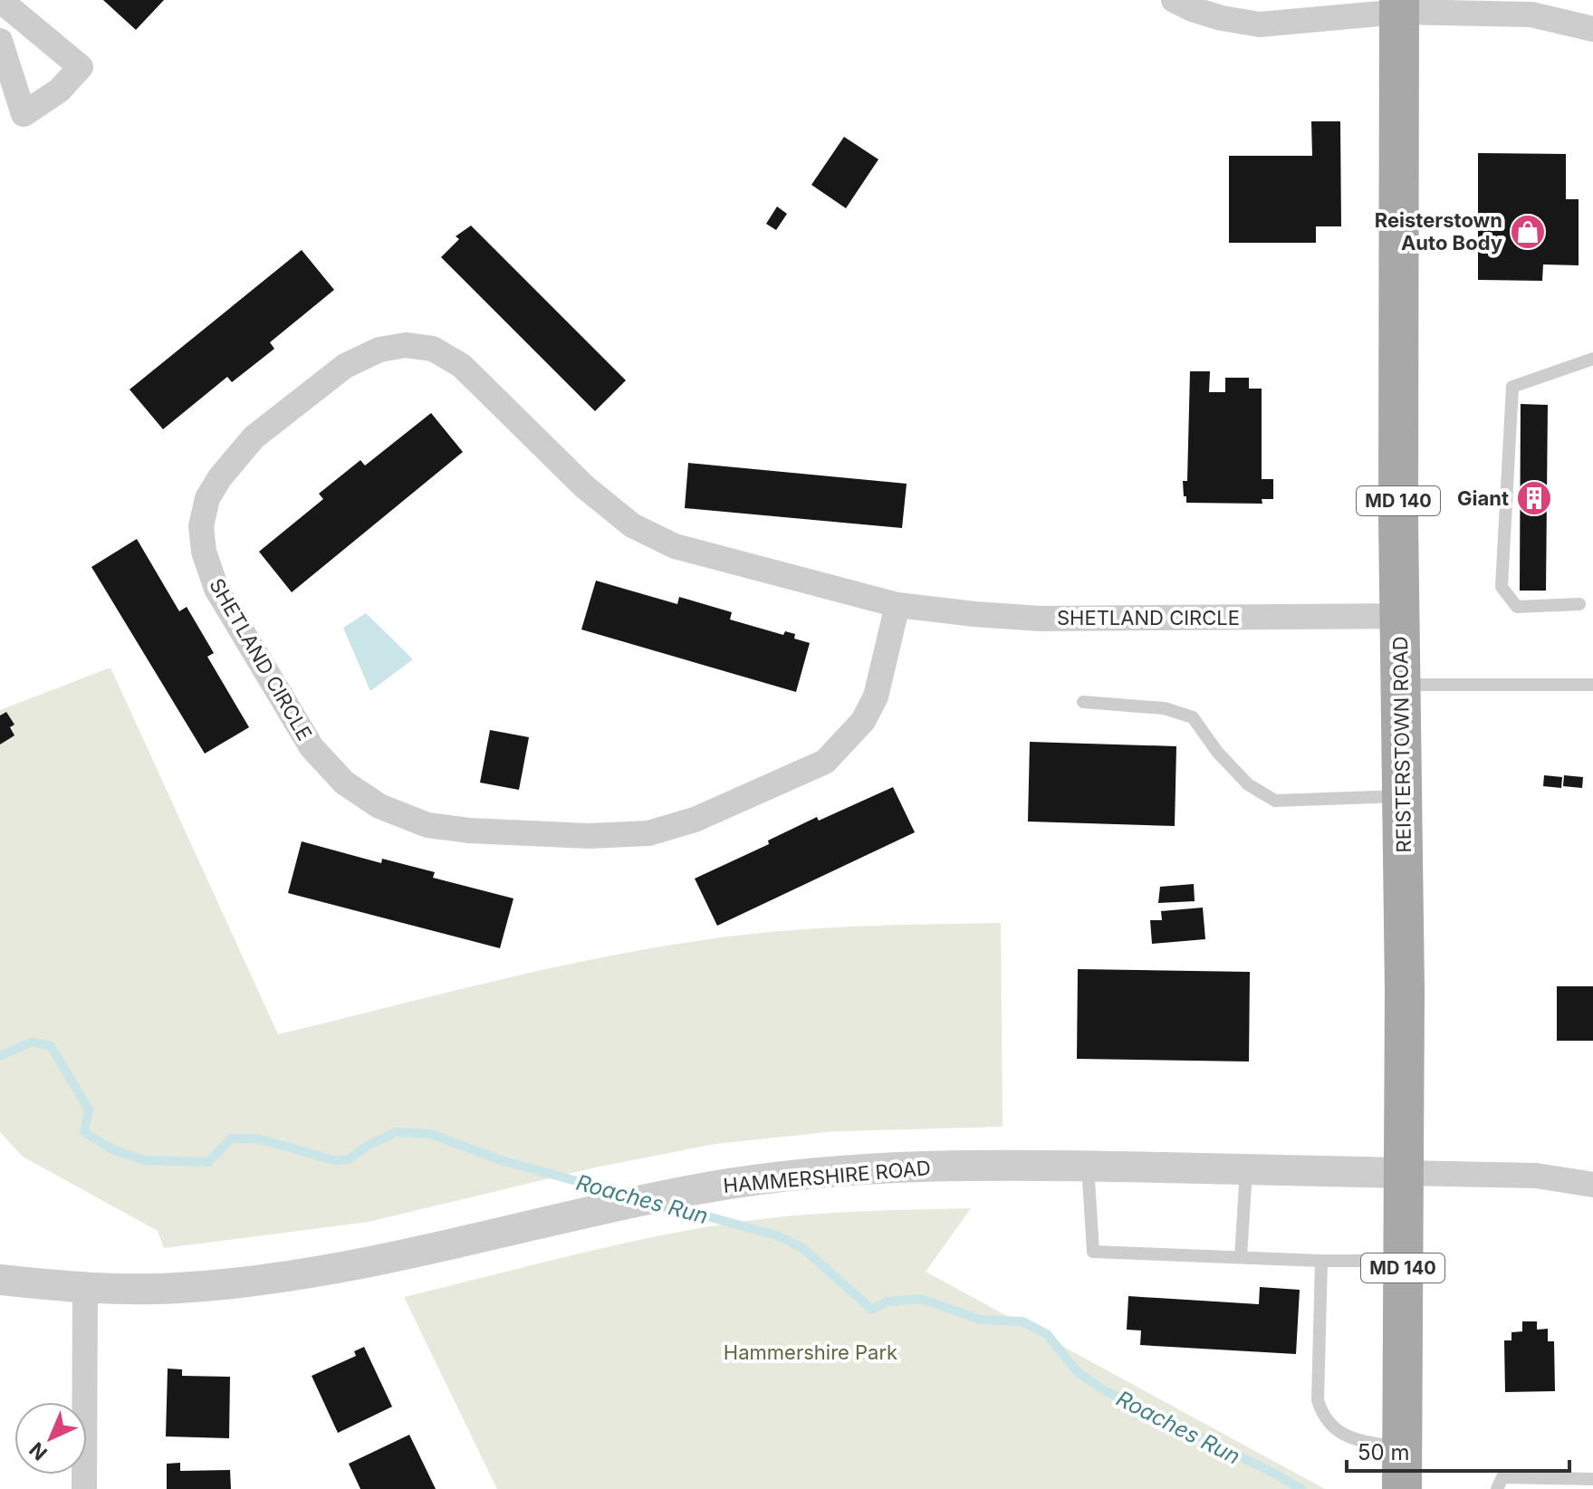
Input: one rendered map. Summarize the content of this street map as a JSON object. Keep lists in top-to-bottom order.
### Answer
{
  "streets": {
    "main road": ["MD 140", "REISTERSTOWN ROAD"],
    "street": ["SHETLAND CIRCLE", "HAMMERSHIRE ROAD"]
  },
  "crossings": [
    ["SHETLAND CIRCLE", "REISTERSTOWN ROAD"],
    ["REISTERSTOWN ROAD", "HAMMERSHIRE ROAD"]
  ],
  "water": ["Roaches Run"],
  "parks": ["Hammershire Park"],
  "places": {
    "shop": ["Reisterstown Auto Body"],
    "building": ["Giant"]
  },
  "scale_bar": "50 m",
  "north": "bottom left"
}
